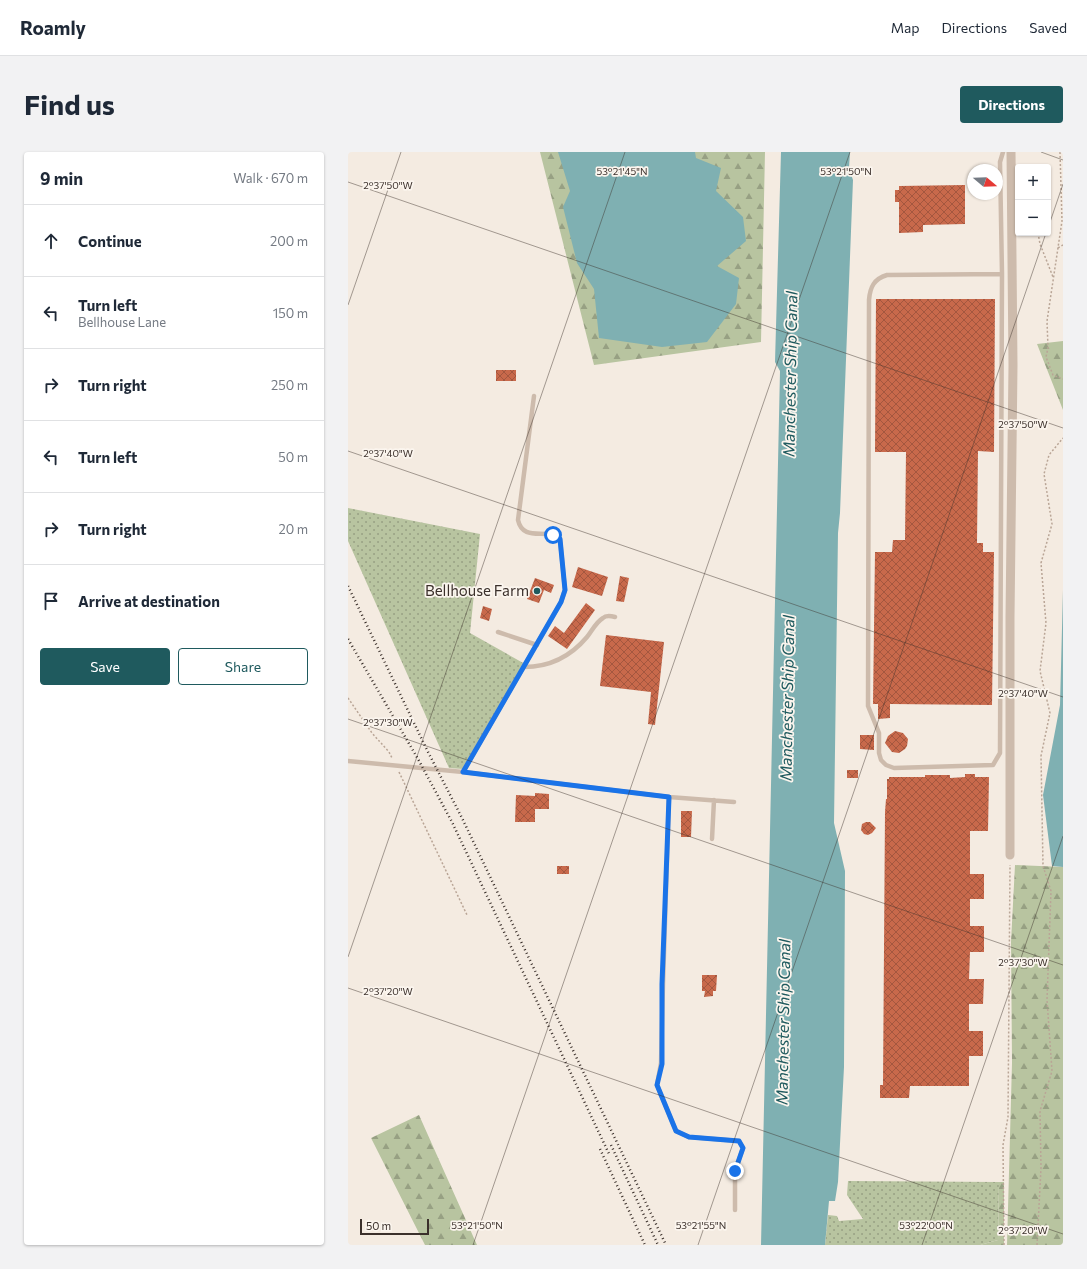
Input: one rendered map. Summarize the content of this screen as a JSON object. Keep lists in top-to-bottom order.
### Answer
{
  "water": ["Manchester Ship Canal"],
  "places": ["Bellhouse Farm"],
  "scale_bar": "50 m",
  "north": "right",
  "page": {
    "header": "Roamly",
    "nav": ["Map", "Directions", "Saved"],
    "buttons": [
      "Directions",
      ["Save", "Share"]
    ],
    "title": "Find us",
    "heading": ["9 min", "Walk · 670 m"],
    "map_buttons": ["+", "−"],
    "list": [
      ["Continue", "200 m"],
      ["Turn left", "Bellhouse Lane", "150 m"],
      ["Turn right", "250 m"],
      ["Turn left", "50 m"],
      ["Turn right", "20 m"],
      "Arrive at destination"
    ],
    "scale": "50 m"
  },
  "coordinates": [
    "53°21'50\"N",
    "53°21'45\"N",
    "2°37'50\"W",
    "2°37'40\"W",
    "2°37'30\"W",
    "2°37'20\"W",
    "53°21'55\"N",
    "53°22'00\"N"
  ]
}
